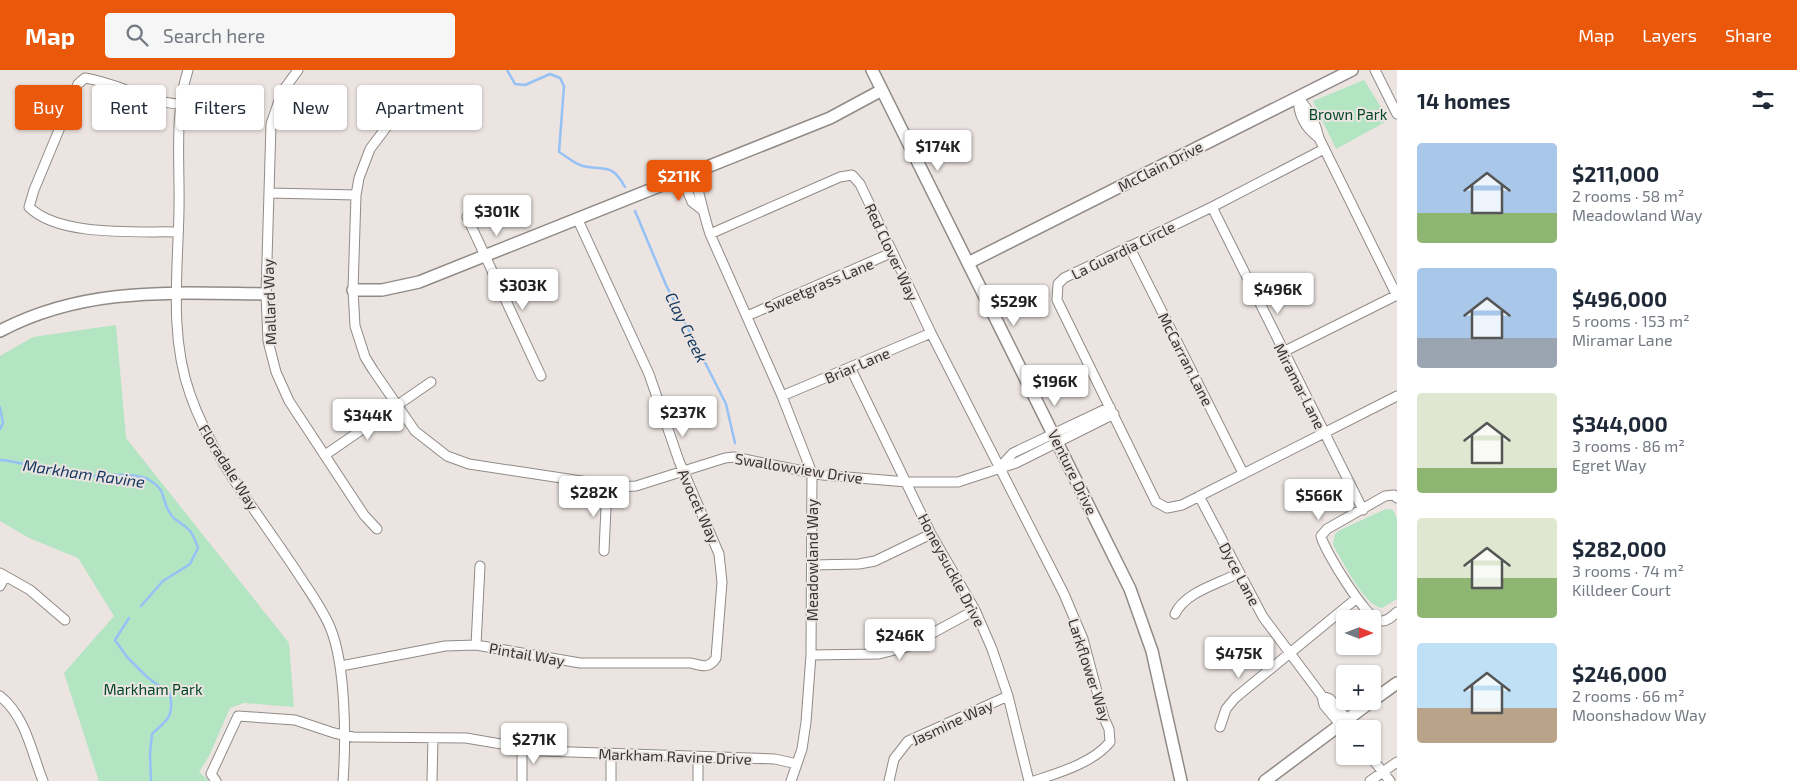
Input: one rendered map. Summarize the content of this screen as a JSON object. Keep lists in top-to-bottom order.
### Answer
{
  "streets": {
    "street": [
      "McClain Drive",
      "La Guardia Circle",
      "Red Clover Way",
      "Sweetgrass Lane",
      "Mallard Way",
      "McCarran Lane",
      "Briar Lane",
      "Miramar Lane",
      "Floradale Way",
      "Swallowview Drive",
      "Venture Drive",
      "Avocet Way",
      "Meadowland Way",
      "Honeysuckle Drive",
      "Dyce Lane",
      "Pintail Way",
      "Larkflower Way",
      "Jasmine Way",
      "Markham Ravine Drive"
    ]
  },
  "crossings": [
    ["McClain Drive", "Venture Drive"],
    ["La Guardia Circle", "McCarran Lane"],
    ["La Guardia Circle", "Miramar Lane"],
    ["La Guardia Circle", "Swallowview Drive"],
    ["La Guardia Circle", "Dyce Lane"],
    ["Red Clover Way", "Sweetgrass Lane"],
    ["Red Clover Way", "Briar Lane"],
    ["Red Clover Way", "Swallowview Drive"],
    ["Red Clover Way", "Meadowland Way"],
    ["Red Clover Way", "Larkflower Way"],
    ["Sweetgrass Lane", "Meadowland Way"],
    ["Briar Lane", "Meadowland Way"],
    ["Briar Lane", "Honeysuckle Drive"],
    ["Floradale Way", "Pintail Way"],
    ["Floradale Way", "Markham Ravine Drive"],
    ["Swallowview Drive", "Venture Drive"],
    ["Swallowview Drive", "Avocet Way"],
    ["Swallowview Drive", "Meadowland Way"],
    ["Swallowview Drive", "Honeysuckle Drive"],
    ["Swallowview Drive", "Larkflower Way"],
    ["Avocet Way", "Pintail Way"],
    ["Meadowland Way", "Markham Ravine Drive"],
    ["Honeysuckle Drive", "Jasmine Way"]
  ],
  "water": ["Clay Creek", "Markham Ravine"],
  "parks": ["Brown Park", "Markham Park"],
  "north": "right",
  "page": {
    "header": "Map",
    "search": "Search here",
    "nav": ["Map", "Layers", "Share"],
    "heading": "14 homes",
    "chip": [
      "Buy",
      "Rent",
      "Filters",
      "New",
      "Apartment"
    ],
    "price": [
      "$174K",
      "$211K",
      "$301K",
      "$303K",
      "$496K",
      "$529K",
      "$196K",
      "$237K",
      "$344K",
      "$282K",
      "$566K",
      "$246K",
      "$475K",
      "$271K"
    ],
    "list": [
      {
        "name": "$211,000",
        "note": "2 rooms · 58 m² · Meadowland Way"
      },
      {
        "name": "$496,000",
        "note": "5 rooms · 153 m² · Miramar Lane"
      },
      {
        "name": "$344,000",
        "note": "3 rooms · 86 m² · Egret Way"
      },
      {
        "name": "$282,000",
        "note": "3 rooms · 74 m² · Killdeer Court"
      },
      {
        "name": "$246,000",
        "note": "2 rooms · 66 m² · Moonshadow Way"
      }
    ],
    "map_buttons": ["+", "−"]
  }
}
